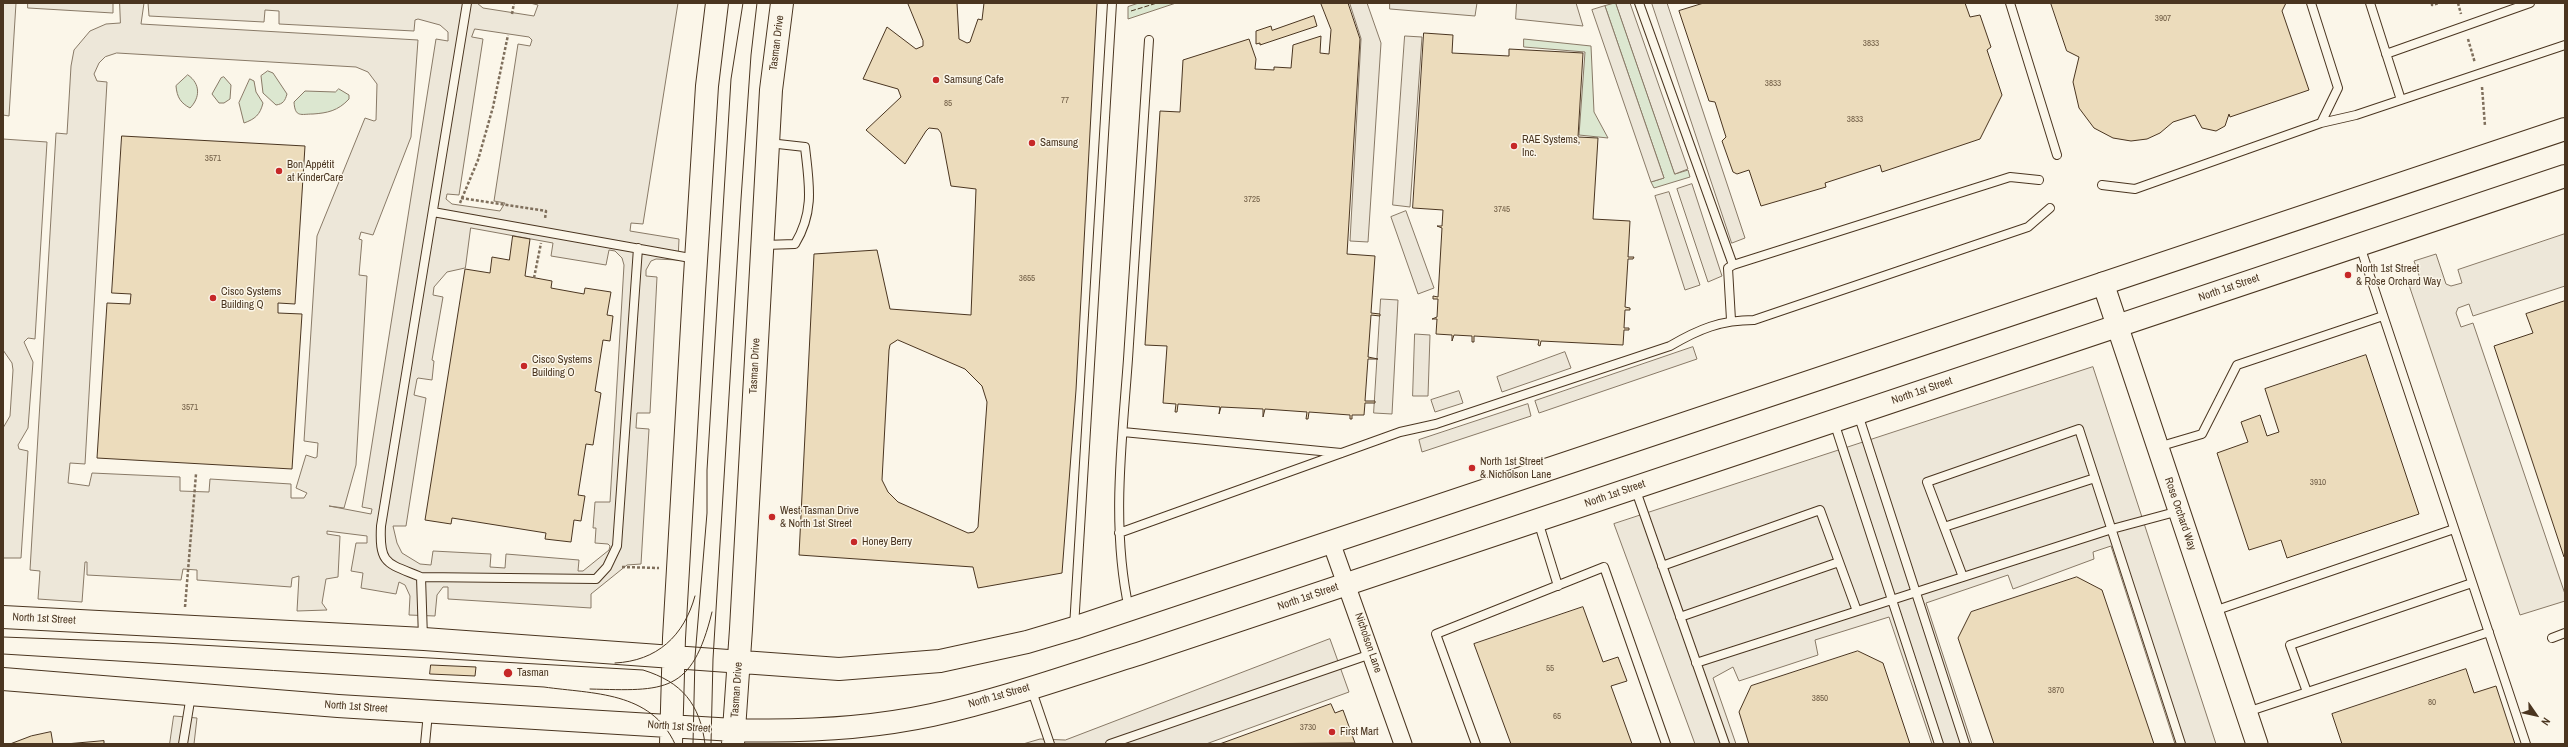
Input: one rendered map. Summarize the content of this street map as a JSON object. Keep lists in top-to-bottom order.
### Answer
{
  "streets": {
    "main road": ["Tasman Drive", "North 1st Street"],
    "street": ["Rose Orchard Way", "Nicholson Lane"]
  },
  "crossings": [
    ["Tasman Drive", "North 1st Street"],
    ["North 1st Street", "Rose Orchard Way"],
    ["North 1st Street", "Nicholson Lane"]
  ],
  "places": [
    "Samsung Cafe",
    "Samsung",
    "RAE Systems, Inc.",
    "Bon Appétit at KinderCare",
    "North 1st Street & Rose Orchard Way",
    "Cisco Systems Building Q",
    "Cisco Systems Building O",
    "North 1st Street & Nicholson Lane",
    "West Tasman Drive & North 1st Street",
    "Honey Berry",
    "Tasman",
    "First Mart"
  ],
  "house_numbers": [
    "3907",
    "3833",
    "3833",
    "77",
    "85",
    "3833",
    "3571",
    "3725",
    "3745",
    "3655",
    "3571",
    "3910",
    "55",
    "3870",
    "3850",
    "80",
    "65",
    "3730"
  ],
  "north": "bottom right"
}
